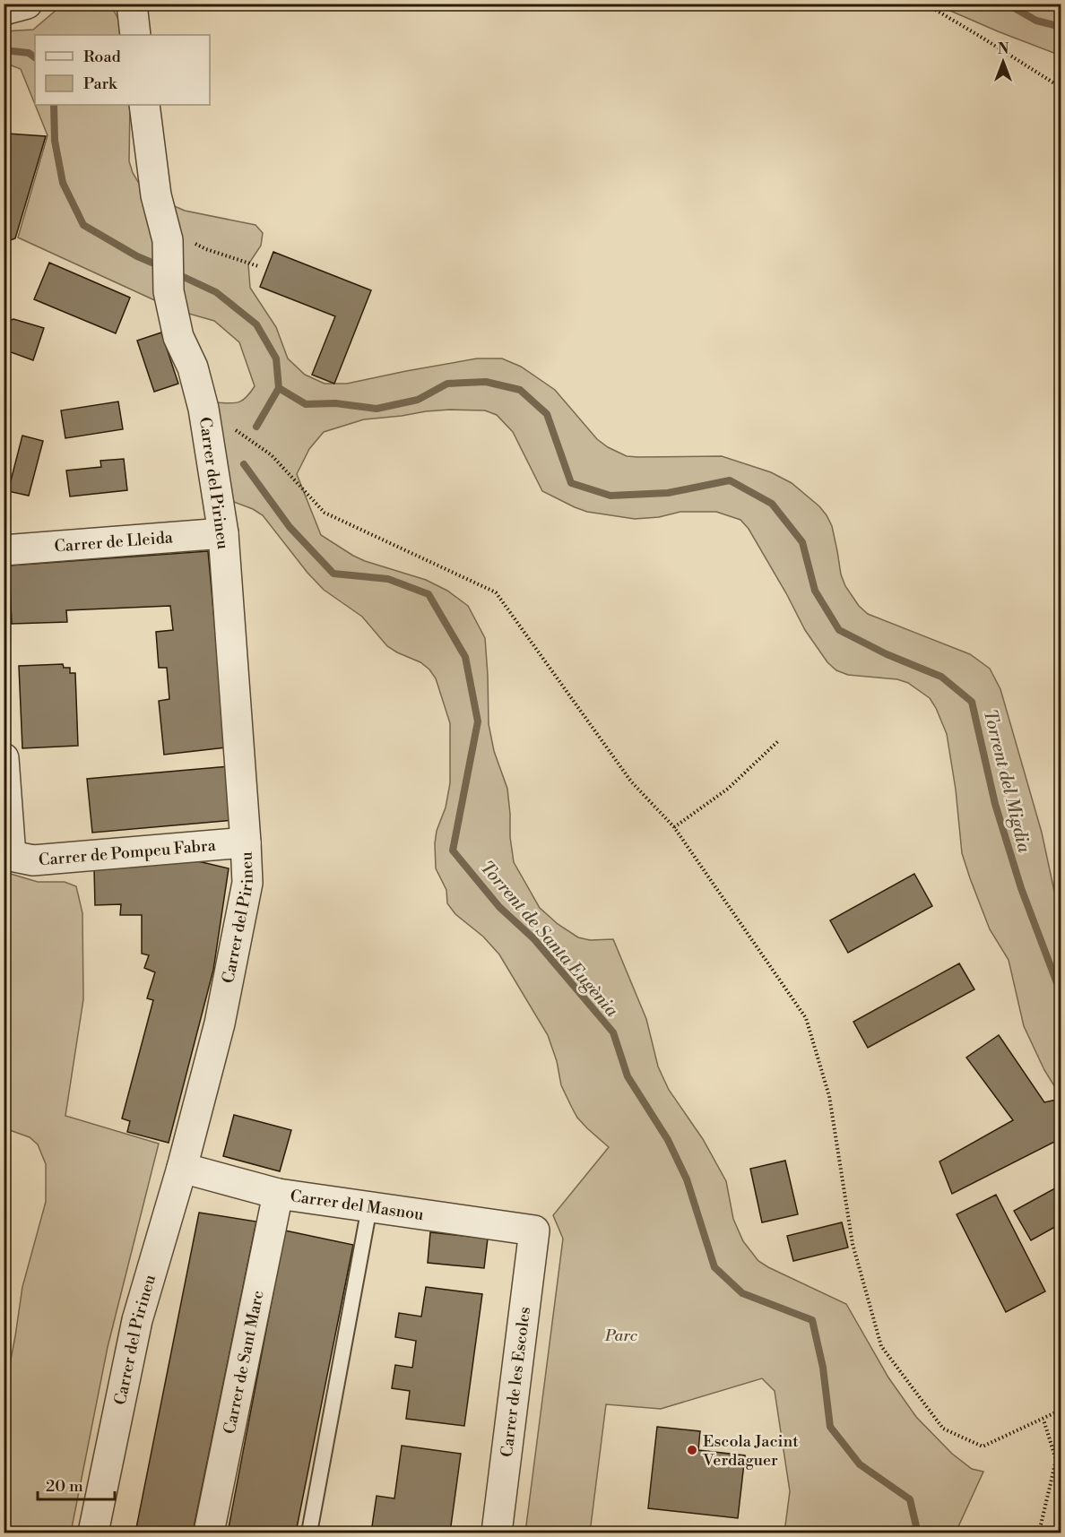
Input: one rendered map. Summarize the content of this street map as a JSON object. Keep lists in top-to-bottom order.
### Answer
{
  "streets": {
    "street": [
      "Carrer del Pirineu",
      "Carrer de Lleida",
      "Carrer de Pompeu Fabra",
      "Carrer del Masnou",
      "Carrer de Sant Marc",
      "Carrer de les Escoles"
    ]
  },
  "crossings": [
    ["Carrer del Pirineu", "Carrer de Lleida"],
    ["Carrer del Pirineu", "Carrer de Pompeu Fabra"],
    ["Carrer del Pirineu", "Carrer del Masnou"],
    ["Carrer del Masnou", "Carrer de Sant Marc"],
    ["Carrer del Masnou", "Carrer de les Escoles"]
  ],
  "water": ["Torrent del Migdia", "Torrent de Santa Eugènia"],
  "parks": ["Parc"],
  "places": ["Escola Jacint Verdaguer"],
  "legend": ["Road", "Park"],
  "scale_bar": "20 m",
  "north": "top"
}
